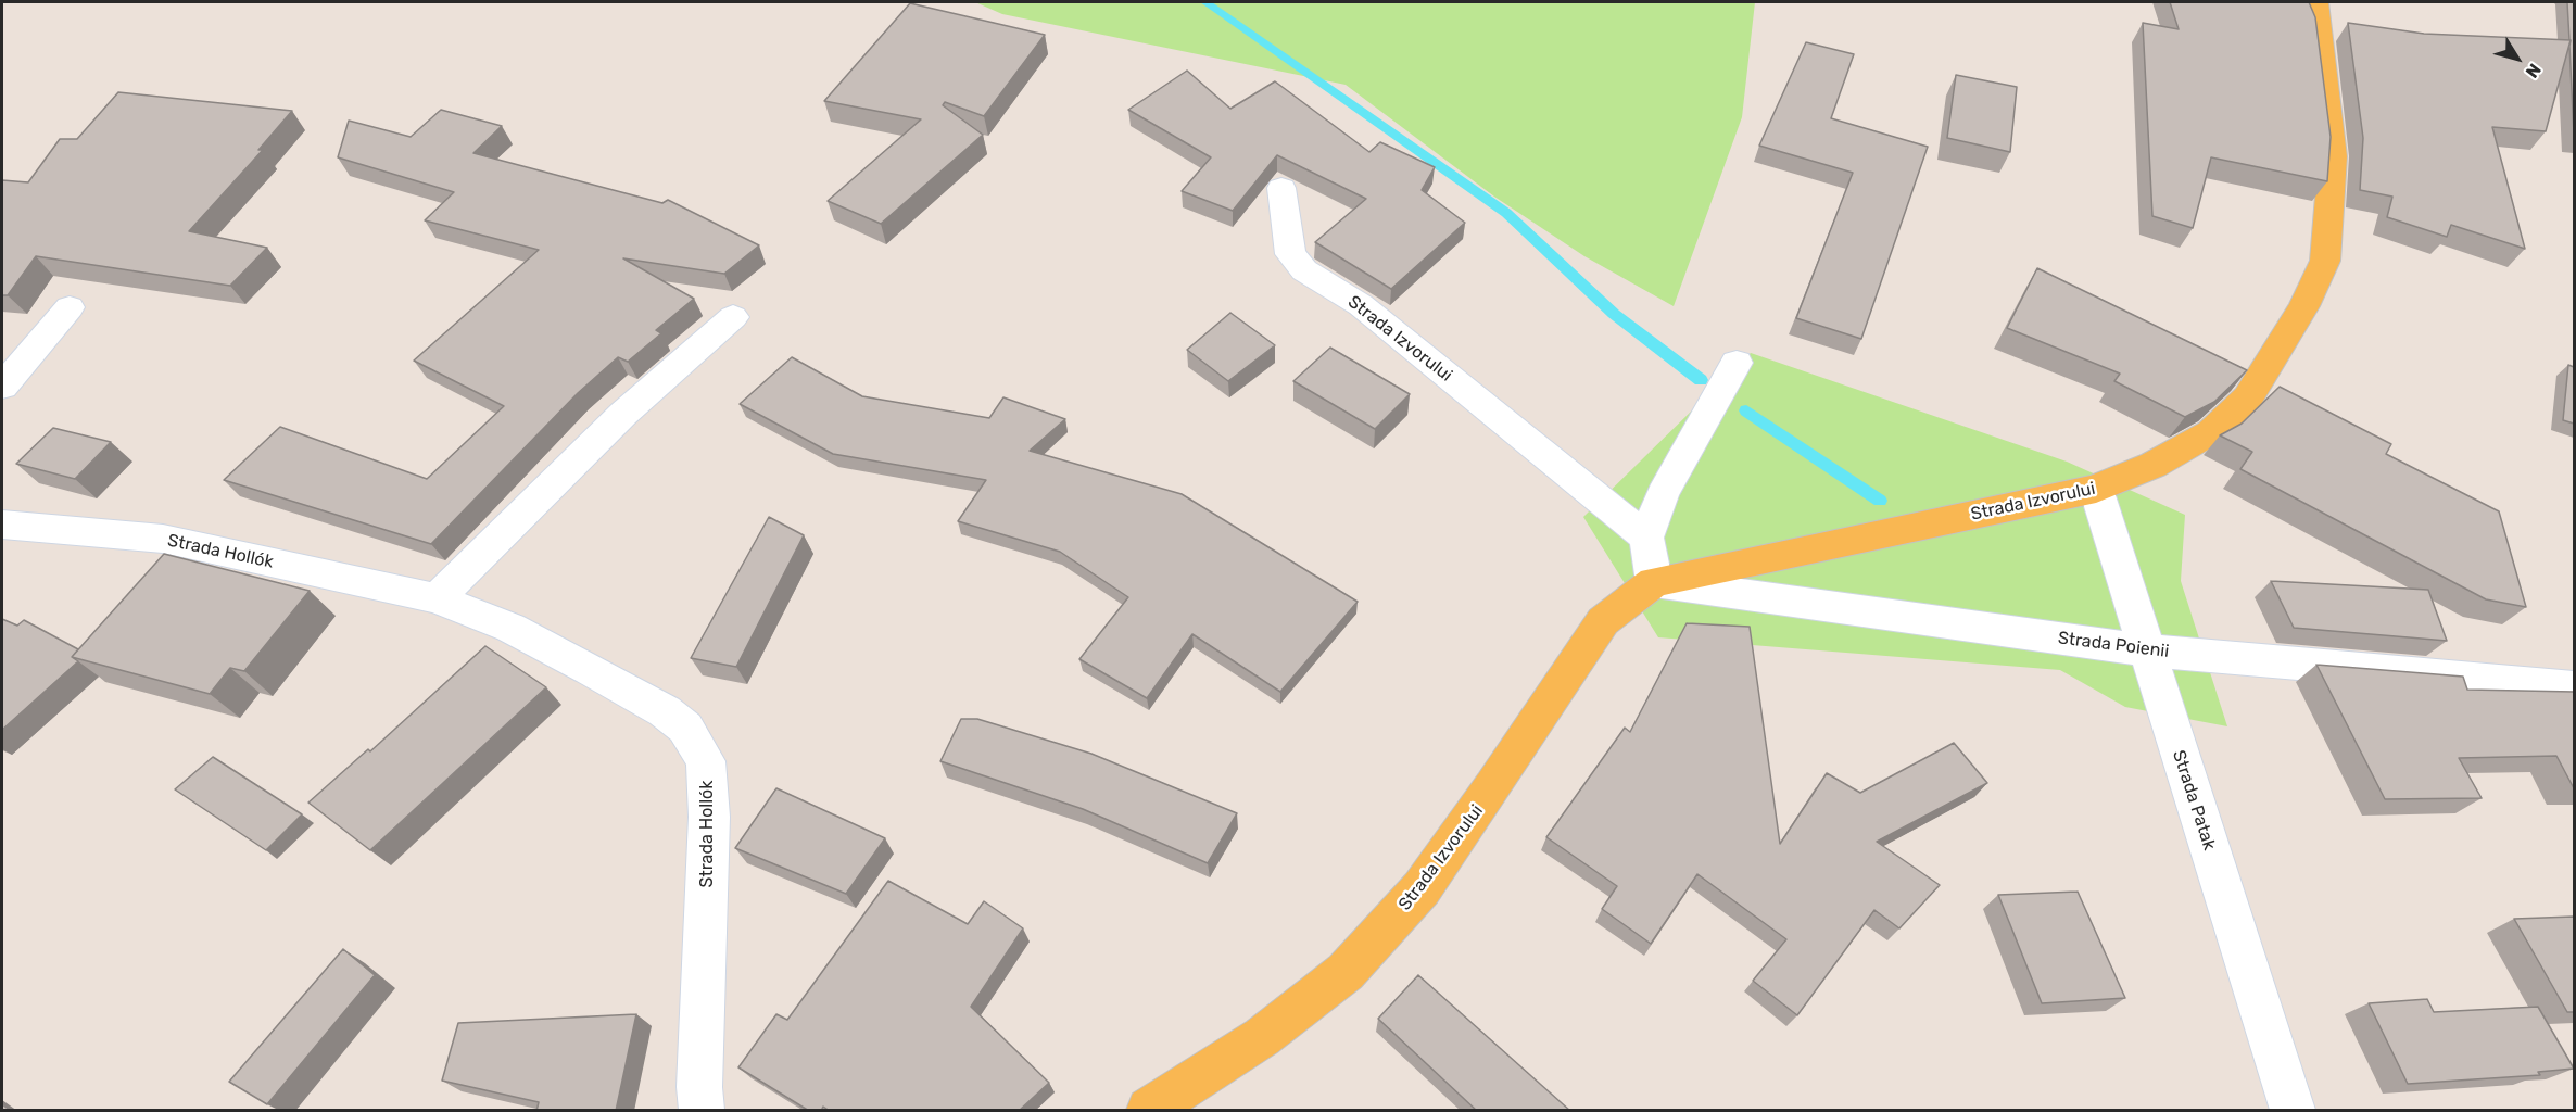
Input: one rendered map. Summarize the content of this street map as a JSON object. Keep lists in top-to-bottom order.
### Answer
{
  "streets": {
    "main road": ["Strada Izvorului"],
    "street": ["Strada Hollók", "Strada Poienii", "Strada Patak"]
  },
  "crossings": [
    ["Strada Izvorului", "Strada Poienii"],
    ["Strada Izvorului", "Strada Patak"],
    ["Strada Poienii", "Strada Patak"]
  ],
  "north": "bottom right"
}
